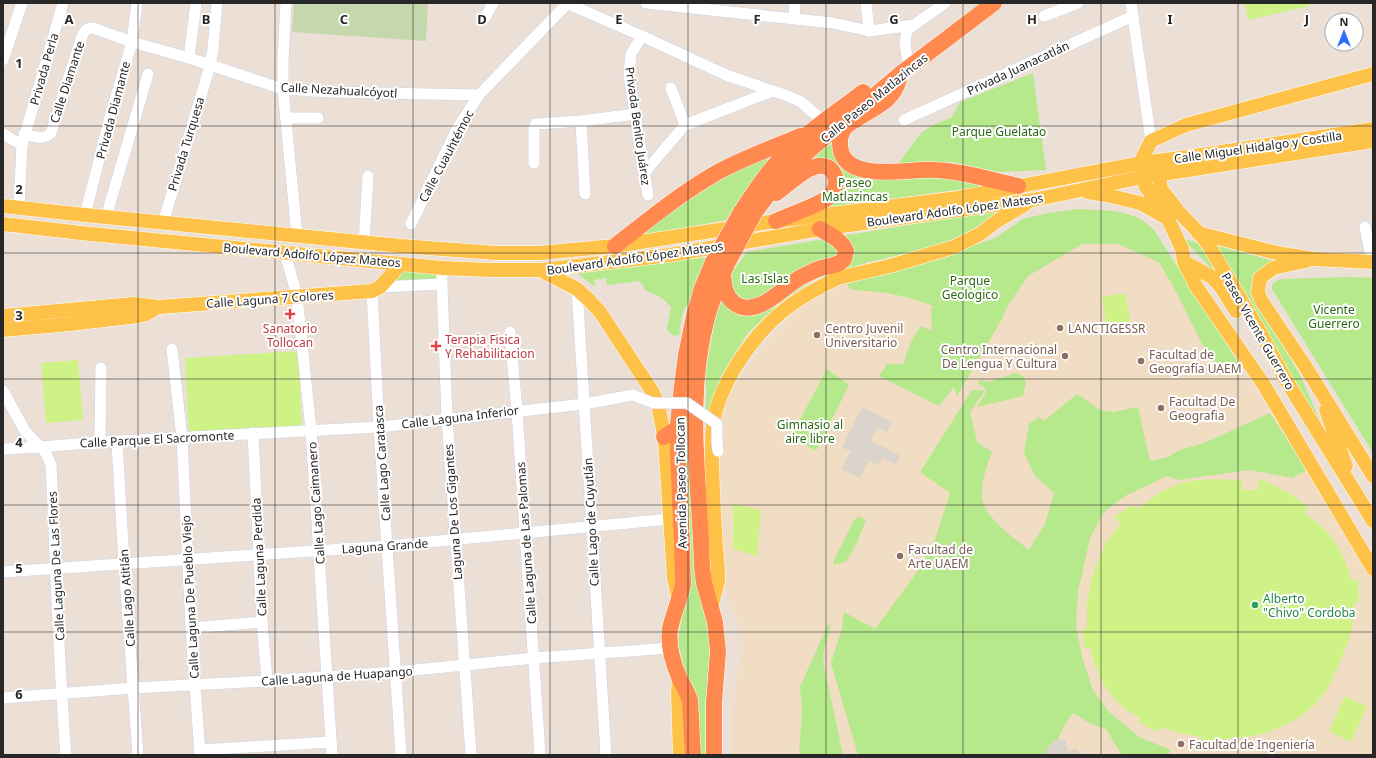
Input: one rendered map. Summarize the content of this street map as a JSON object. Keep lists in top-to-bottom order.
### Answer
{
  "streets": {
    "highway": ["Calle Paseo Matlazincas", "Avenida Paseo Tollocan"],
    "main road": [
      "Calle Miguel Hidalgo y Costilla",
      "Boulevard Adolfo López Mateos",
      "Calle Laguna 7 Colores",
      "Paseo Vicente Guerrero"
    ],
    "street": [
      "Privada Juanacatlán",
      "Privada Perla",
      "Calle Diamante",
      "Calle Nezahualcóyotl",
      "Privada Diamante",
      "Privada Benito Juárez",
      "Privada Turquesa",
      "Calle Cuauhtémoc",
      "Calle Laguna Inferior",
      "Calle Parque El Sacromonte",
      "Calle Lago Caratasca",
      "Calle Lago Caimanero",
      "Laguna De Los Gigantes",
      "Calle Lago de Cuyutlán",
      "Calle Laguna de Las Palomas",
      "Laguna Grande",
      "Calle Laguna Perdida",
      "Calle Laguna De Las Flores",
      "Calle Laguna De Pueblo Viejo",
      "Calle Lago Atitlán",
      "Calle Laguna de Huapango"
    ]
  },
  "crossings": [
    ["Privada Perla", "Calle Diamante"],
    ["Calle Diamante", "Calle Nezahualcóyotl"],
    ["Calle Nezahualcóyotl", "Privada Diamante"],
    ["Calle Nezahualcóyotl", "Privada Turquesa"],
    ["Calle Nezahualcóyotl", "Calle Cuauhtémoc"],
    ["Calle Paseo Matlazincas", "Avenida Paseo Tollocan"],
    ["Privada Diamante", "Boulevard Adolfo López Mateos"],
    ["Privada Turquesa", "Boulevard Adolfo López Mateos"],
    ["Calle Miguel Hidalgo y Costilla", "Boulevard Adolfo López Mateos"],
    ["Calle Miguel Hidalgo y Costilla", "Paseo Vicente Guerrero"],
    ["Boulevard Adolfo López Mateos", "Paseo Vicente Guerrero"],
    ["Boulevard Adolfo López Mateos", "Calle Lago Caimanero"],
    ["Boulevard Adolfo López Mateos", "Laguna De Los Gigantes"],
    ["Calle Laguna 7 Colores", "Calle Lago Caratasca"],
    ["Calle Laguna 7 Colores", "Calle Lago Caimanero"],
    ["Calle Laguna 7 Colores", "Laguna De Los Gigantes"],
    ["Calle Laguna Inferior", "Calle Parque El Sacromonte"],
    ["Calle Laguna Inferior", "Calle Lago Caratasca"],
    ["Calle Laguna Inferior", "Calle Lago Caimanero"],
    ["Calle Laguna Inferior", "Laguna De Los Gigantes"],
    ["Calle Laguna Inferior", "Calle Lago de Cuyutlán"],
    ["Calle Laguna Inferior", "Calle Laguna de Las Palomas"],
    ["Calle Parque El Sacromonte", "Calle Lago Caimanero"],
    ["Calle Parque El Sacromonte", "Calle Laguna Perdida"],
    ["Calle Parque El Sacromonte", "Calle Laguna De Las Flores"],
    ["Calle Parque El Sacromonte", "Calle Laguna De Pueblo Viejo"],
    ["Calle Parque El Sacromonte", "Calle Lago Atitlán"],
    ["Calle Lago Caratasca", "Laguna Grande"],
    ["Calle Lago Caratasca", "Calle Laguna de Huapango"],
    ["Avenida Paseo Tollocan", "Calle Laguna de Huapango"],
    ["Calle Lago Caimanero", "Laguna Grande"],
    ["Calle Lago Caimanero", "Calle Laguna de Huapango"],
    ["Laguna De Los Gigantes", "Laguna Grande"],
    ["Laguna De Los Gigantes", "Calle Laguna de Huapango"],
    ["Calle Lago de Cuyutlán", "Laguna Grande"],
    ["Calle Lago de Cuyutlán", "Calle Laguna de Huapango"],
    ["Calle Laguna de Las Palomas", "Laguna Grande"],
    ["Calle Laguna de Las Palomas", "Calle Laguna de Huapango"],
    ["Laguna Grande", "Calle Laguna Perdida"],
    ["Laguna Grande", "Calle Laguna De Las Flores"],
    ["Laguna Grande", "Calle Laguna De Pueblo Viejo"],
    ["Laguna Grande", "Calle Lago Atitlán"],
    ["Calle Laguna Perdida", "Calle Laguna de Huapango"],
    ["Calle Laguna De Las Flores", "Calle Laguna de Huapango"],
    ["Calle Laguna De Pueblo Viejo", "Calle Laguna de Huapango"],
    ["Calle Lago Atitlán", "Calle Laguna de Huapango"]
  ],
  "parks": [
    "Parque Guelatao",
    "Paseo Matlazincas",
    "Las Islas",
    "Parque Geologico",
    "Vicente Guerrero",
    "Gimnasio al aire libre"
  ],
  "places": {
    "health": ["Sanatorio Tollocan", "Terapia Fisica Y Rehabilitacion"],
    "other": [
      "LANCTIGESSR",
      "Centro Juvenil Universitario",
      "Centro Internacional De Lengua Y Cultura",
      "Facultad de Geografía UAEM",
      "Facultad De Geografia",
      "Facultad de Arte UAEM",
      "Alberto \"Chivo\" Cordoba",
      "Facultad de Ingeniería"
    ]
  },
  "north": "top",
  "grid": {
    "columns": [
      "A",
      "B",
      "C",
      "D",
      "E",
      "F",
      "G",
      "H",
      "I",
      "J"
    ],
    "rows": [
      "1",
      "2",
      "3",
      "4",
      "5",
      "6"
    ]
  }
}
